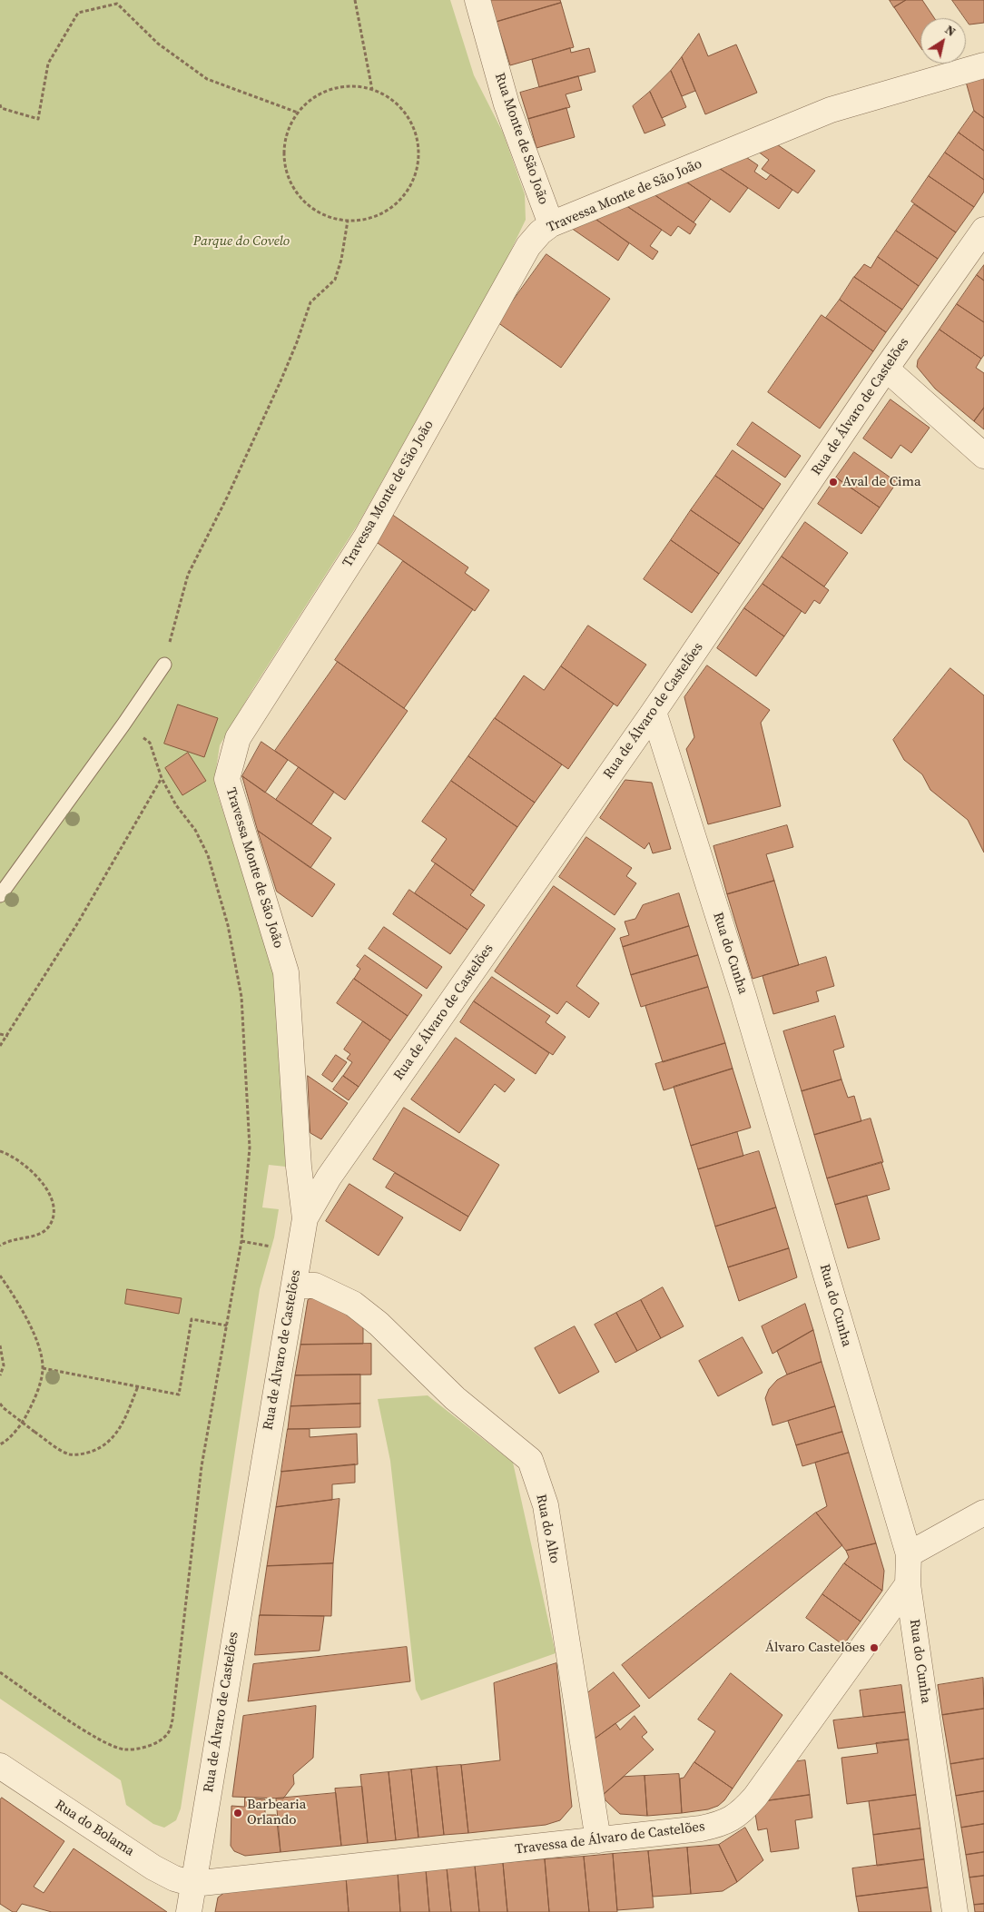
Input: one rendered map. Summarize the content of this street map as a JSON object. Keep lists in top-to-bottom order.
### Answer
{
  "streets": {
    "street": [
      "Rua Monte de São João",
      "Travessa Monte de São João",
      "Rua de Álvaro de Castelões",
      "Rua do Cunha",
      "Rua do Alto",
      "Rua do Bolama",
      "Travessa de Álvaro de Castelões"
    ]
  },
  "crossings": [
    ["Rua Monte de São João", "Travessa Monte de São João"],
    ["Travessa Monte de São João", "Rua de Álvaro de Castelões"],
    ["Rua de Álvaro de Castelões", "Rua do Cunha"],
    ["Rua de Álvaro de Castelões", "Rua do Alto"],
    ["Rua de Álvaro de Castelões", "Rua do Bolama"],
    ["Rua de Álvaro de Castelões", "Travessa de Álvaro de Castelões"],
    ["Rua do Cunha", "Travessa de Álvaro de Castelões"],
    ["Rua do Alto", "Travessa de Álvaro de Castelões"],
    ["Rua do Bolama", "Travessa de Álvaro de Castelões"]
  ],
  "parks": ["Parque do Covelo"],
  "places": ["Aval de Cima", "Álvaro Castelões", "Barbearia Orlando"],
  "north": "top right"
}
